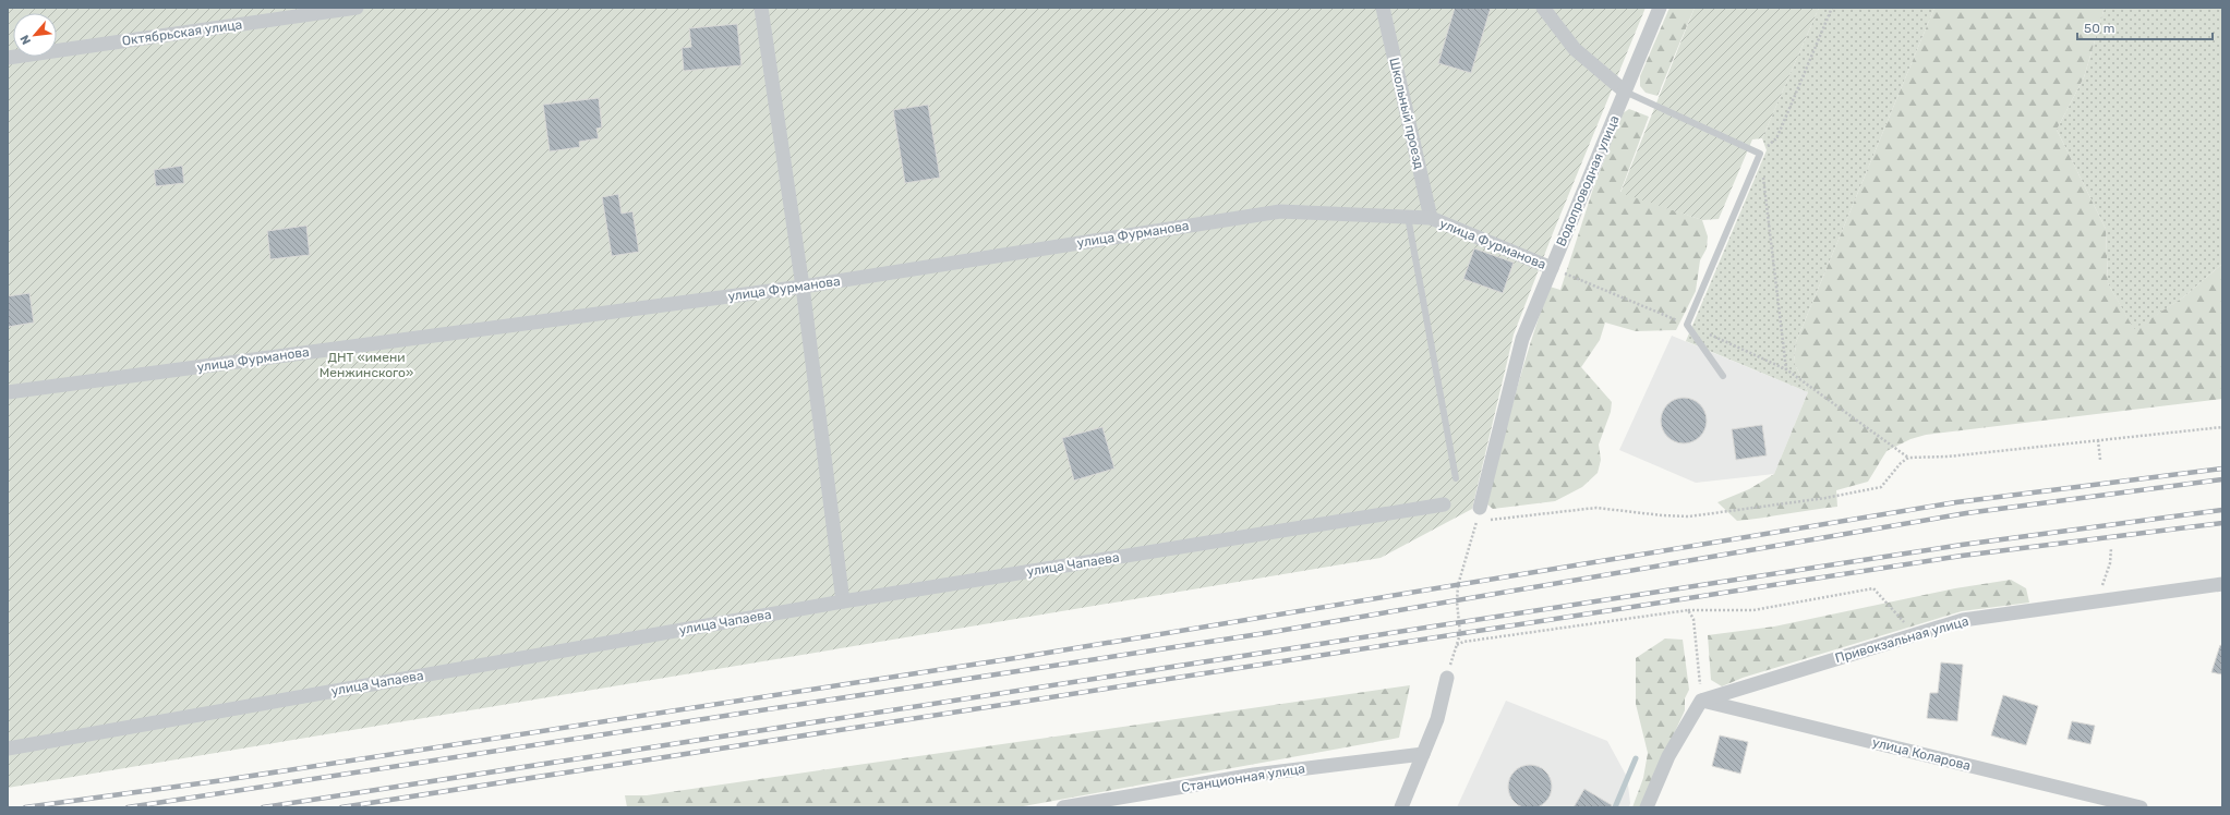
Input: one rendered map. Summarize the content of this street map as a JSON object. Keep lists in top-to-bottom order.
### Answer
{
  "streets": {
    "street": [
      "Октябрьская улица",
      "Школьный проезд",
      "Водопроводная улица",
      "улица Фурманова",
      "улица Чапаева",
      "Привокзальная улица",
      "улица Коларова",
      "Станционная улица"
    ]
  },
  "crossings": [
    ["Школьный проезд", "улица Фурманова"],
    ["Водопроводная улица", "улица Фурманова"],
    ["Привокзальная улица", "улица Коларова"]
  ],
  "parks": ["ДНТ «имени Менжинского»"],
  "scale_bar": "50 m",
  "north": "bottom left"
}
